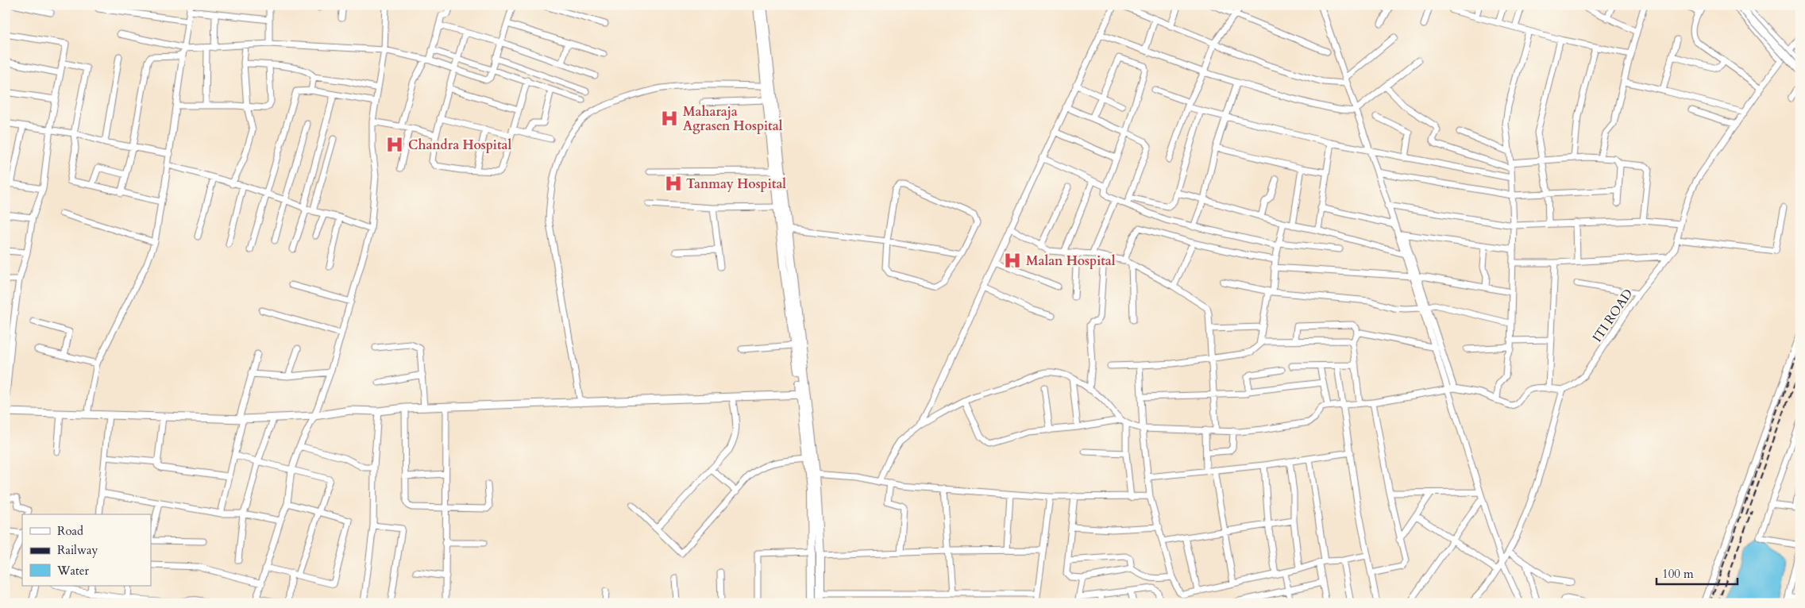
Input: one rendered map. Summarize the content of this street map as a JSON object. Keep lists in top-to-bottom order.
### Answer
{
  "streets": {
    "street": ["ITI ROAD"]
  },
  "places": {
    "hospital": [
      "Maharaja Agrasen Hospital",
      "Chandra Hospital",
      "Tanmay Hospital",
      "Malan Hospital"
    ]
  },
  "legend": ["Road", "Railway", "Water"],
  "scale_bar": "100 m"
}
